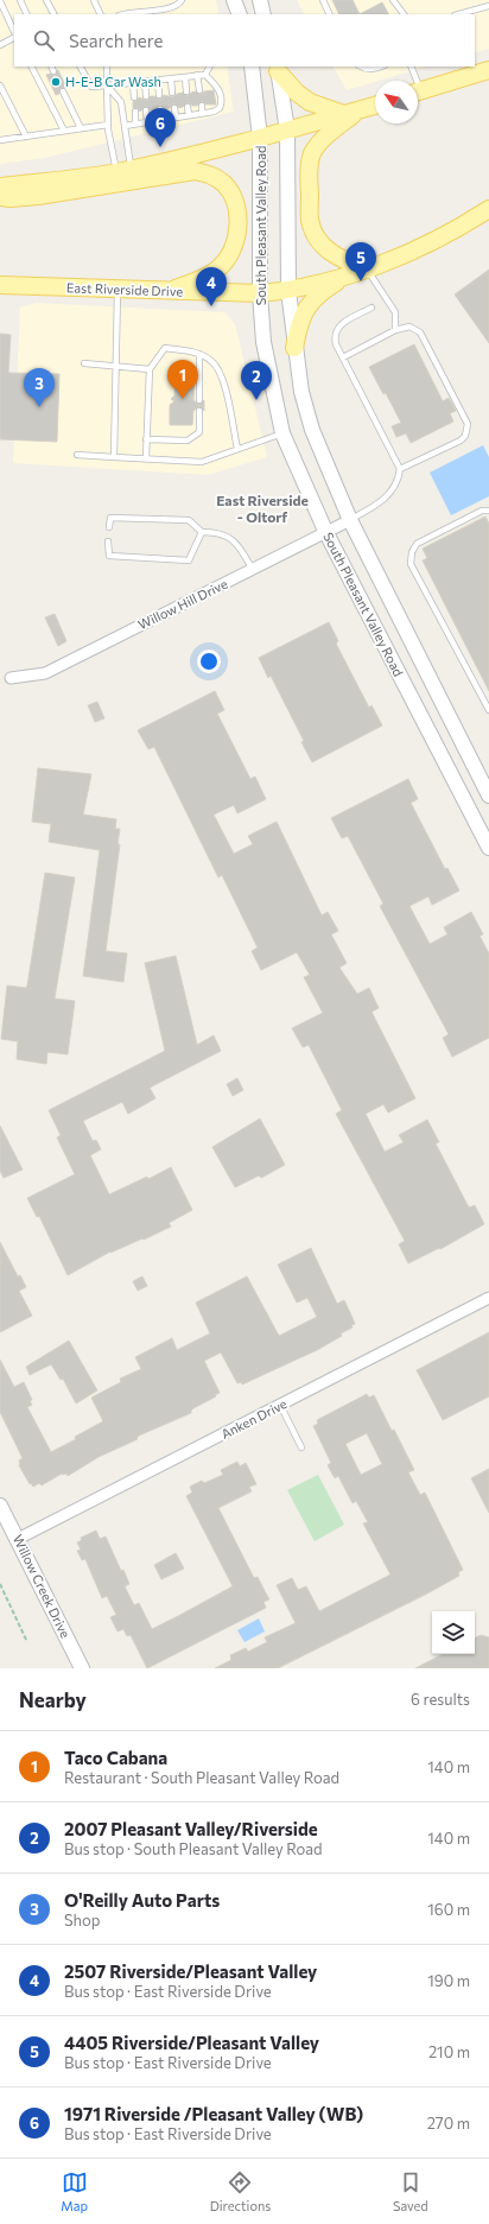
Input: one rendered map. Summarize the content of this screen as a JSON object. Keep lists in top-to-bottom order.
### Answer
{
  "streets": {
    "main road": ["South Pleasant Valley Road", "East Riverside Drive", "Willow Creek Drive"],
    "street": ["Willow Hill Drive", "Anken Drive"]
  },
  "crossings": [
    ["South Pleasant Valley Road", "East Riverside Drive"],
    ["South Pleasant Valley Road", "Willow Hill Drive"],
    ["Anken Drive", "Willow Creek Drive"]
  ],
  "districts": ["East Riverside - Oltorf"],
  "places": ["H-E-B Car Wash"],
  "north": "top left",
  "page": {
    "search": "Search here",
    "pins": [
      "6",
      "5",
      "4",
      "1",
      "2",
      "3"
    ],
    "heading": ["Nearby", "6 results"],
    "list": [
      {
        "mark": "1",
        "name": "Taco Cabana",
        "note": "Restaurant · South Pleasant Valley Road",
        "value": "140 m"
      },
      {
        "mark": "2",
        "name": "2007 Pleasant Valley/Riverside",
        "note": "Bus stop · South Pleasant Valley Road",
        "value": "140 m"
      },
      {
        "mark": "3",
        "name": "O'Reilly Auto Parts",
        "note": "Shop",
        "value": "160 m"
      },
      {
        "mark": "4",
        "name": "2507 Riverside/Pleasant Valley",
        "note": "Bus stop · East Riverside Drive",
        "value": "190 m"
      },
      {
        "mark": "5",
        "name": "4405 Riverside/Pleasant Valley",
        "note": "Bus stop · East Riverside Drive",
        "value": "210 m"
      },
      {
        "mark": "6",
        "name": "1971 Riverside /Pleasant Valley (WB)",
        "note": "Bus stop · East Riverside Drive",
        "value": "270 m"
      }
    ],
    "nav": ["Map", "Directions", "Saved"]
  }
}
